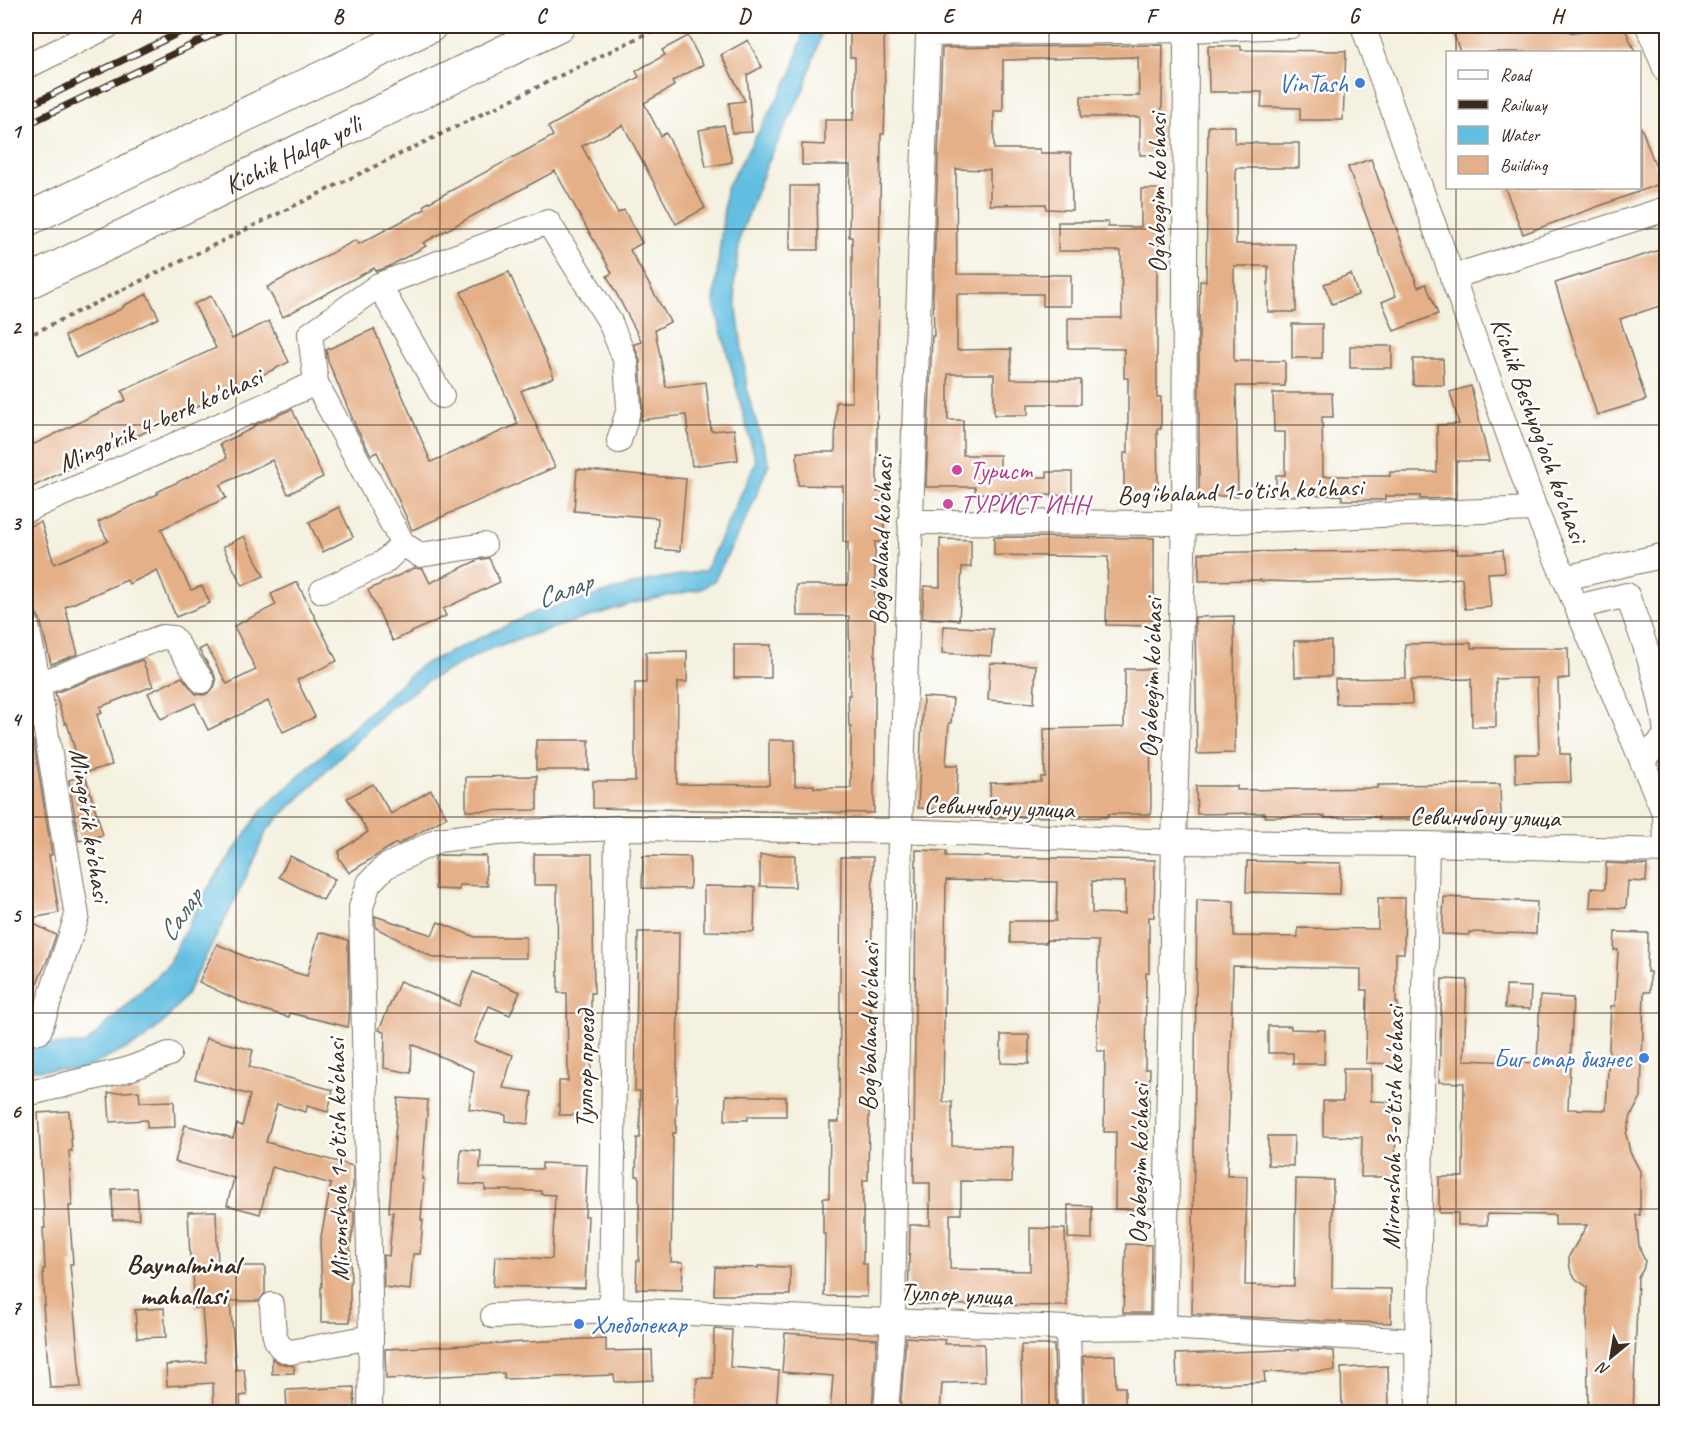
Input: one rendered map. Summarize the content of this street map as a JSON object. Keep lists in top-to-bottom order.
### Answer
{
  "streets": {
    "highway": ["Kichik Halqa yo'li"],
    "street": [
      "Og'abegim ko'chasi",
      "Mingo'rik 4-berk ko'chasi",
      "Kichik Beshyog'och ko'chasi",
      "Bog'ibaland 1-o'tish ko'chasi",
      "Bog'baland ko'chasi",
      "Севинчбону улица",
      "Mingo'rik ko'chasi",
      "Тулпор проезд",
      "Mironshoh 3-o'tish ko'chasi",
      "Mironshoh 1-o'tish ko'chasi",
      "Тулпор улица"
    ]
  },
  "crossings": [
    ["Og'abegim ko'chasi", "Bog'ibaland 1-o'tish ko'chasi"],
    ["Og'abegim ko'chasi", "Bog'baland ko'chasi"],
    ["Og'abegim ko'chasi", "Севинчбону улица"],
    ["Og'abegim ko'chasi", "Тулпор улица"],
    ["Kichik Beshyog'och ko'chasi", "Bog'ibaland 1-o'tish ko'chasi"],
    ["Kichik Beshyog'och ko'chasi", "Севинчбону улица"],
    ["Bog'ibaland 1-o'tish ko'chasi", "Bog'baland ko'chasi"],
    ["Bog'baland ko'chasi", "Севинчбону улица"],
    ["Bog'baland ko'chasi", "Тулпор улица"],
    ["Севинчбону улица", "Тулпор проезд"],
    ["Севинчбону улица", "Mironshoh 3-o'tish ko'chasi"],
    ["Севинчбону улица", "Mironshoh 1-o'tish ko'chasi"],
    ["Тулпор проезд", "Тулпор улица"],
    ["Mironshoh 3-o'tish ko'chasi", "Тулпор улица"]
  ],
  "districts": ["Baynalminal mahallasi"],
  "water": ["Салар"],
  "places": [
    "VinTash",
    "Турист",
    "ТУРИСТ ИНН",
    "Биг стар бизнес",
    "Хлебопекар"
  ],
  "legend": [
    "Road",
    "Railway",
    "Water",
    "Building"
  ],
  "north": "bottom left",
  "grid": {
    "columns": [
      "A",
      "B",
      "C",
      "D",
      "E",
      "F",
      "G",
      "H"
    ],
    "rows": [
      "1",
      "2",
      "3",
      "4",
      "5",
      "6",
      "7"
    ]
  }
}
